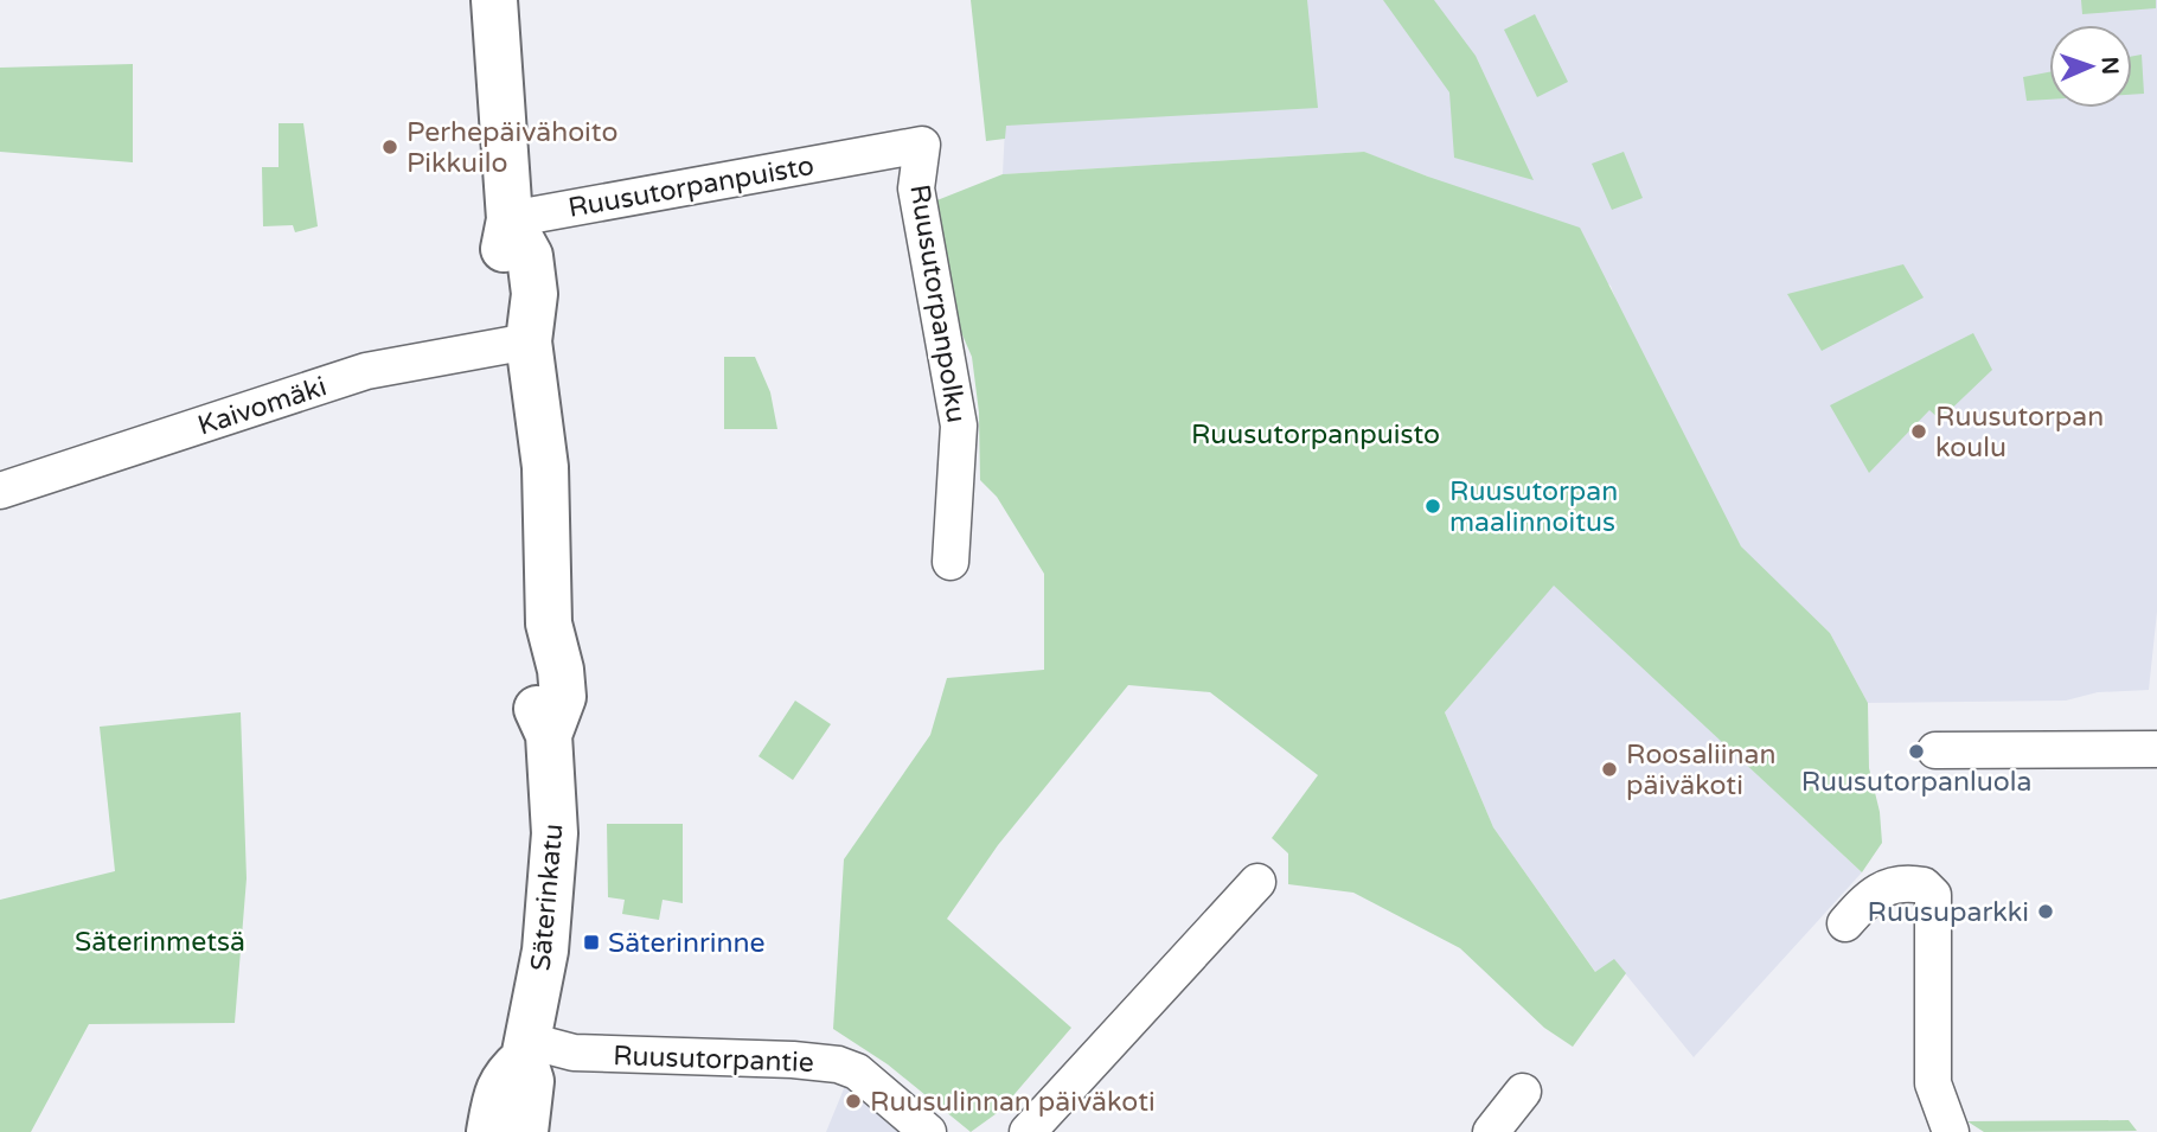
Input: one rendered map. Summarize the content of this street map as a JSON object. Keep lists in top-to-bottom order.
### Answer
{
  "streets": {
    "main road": ["Säterinkatu"],
    "street": [
      "Ruusutorpanpuisto",
      "Ruusutorpanpolku",
      "Kaivomäki",
      "Ruusutorpantie"
    ]
  },
  "crossings": [
    ["Ruusutorpanpuisto", "Ruusutorpanpolku"],
    ["Ruusutorpanpuisto", "Säterinkatu"],
    ["Kaivomäki", "Säterinkatu"],
    ["Säterinkatu", "Ruusutorpantie"]
  ],
  "parks": ["Ruusutorpanpuisto", "Säterinmetsä"],
  "places": {
    "other": [
      "Perhepäivähoito Pikkuilo",
      "Ruusutorpan koulu",
      "Ruusutorpan maalinnoitus",
      "Ruusutorpanluola",
      "Roosaliinan päiväkoti",
      "Ruusuparkki",
      "Ruusulinnan päiväkoti"
    ],
    "transit": ["Säterinrinne"]
  },
  "north": "right"
}
